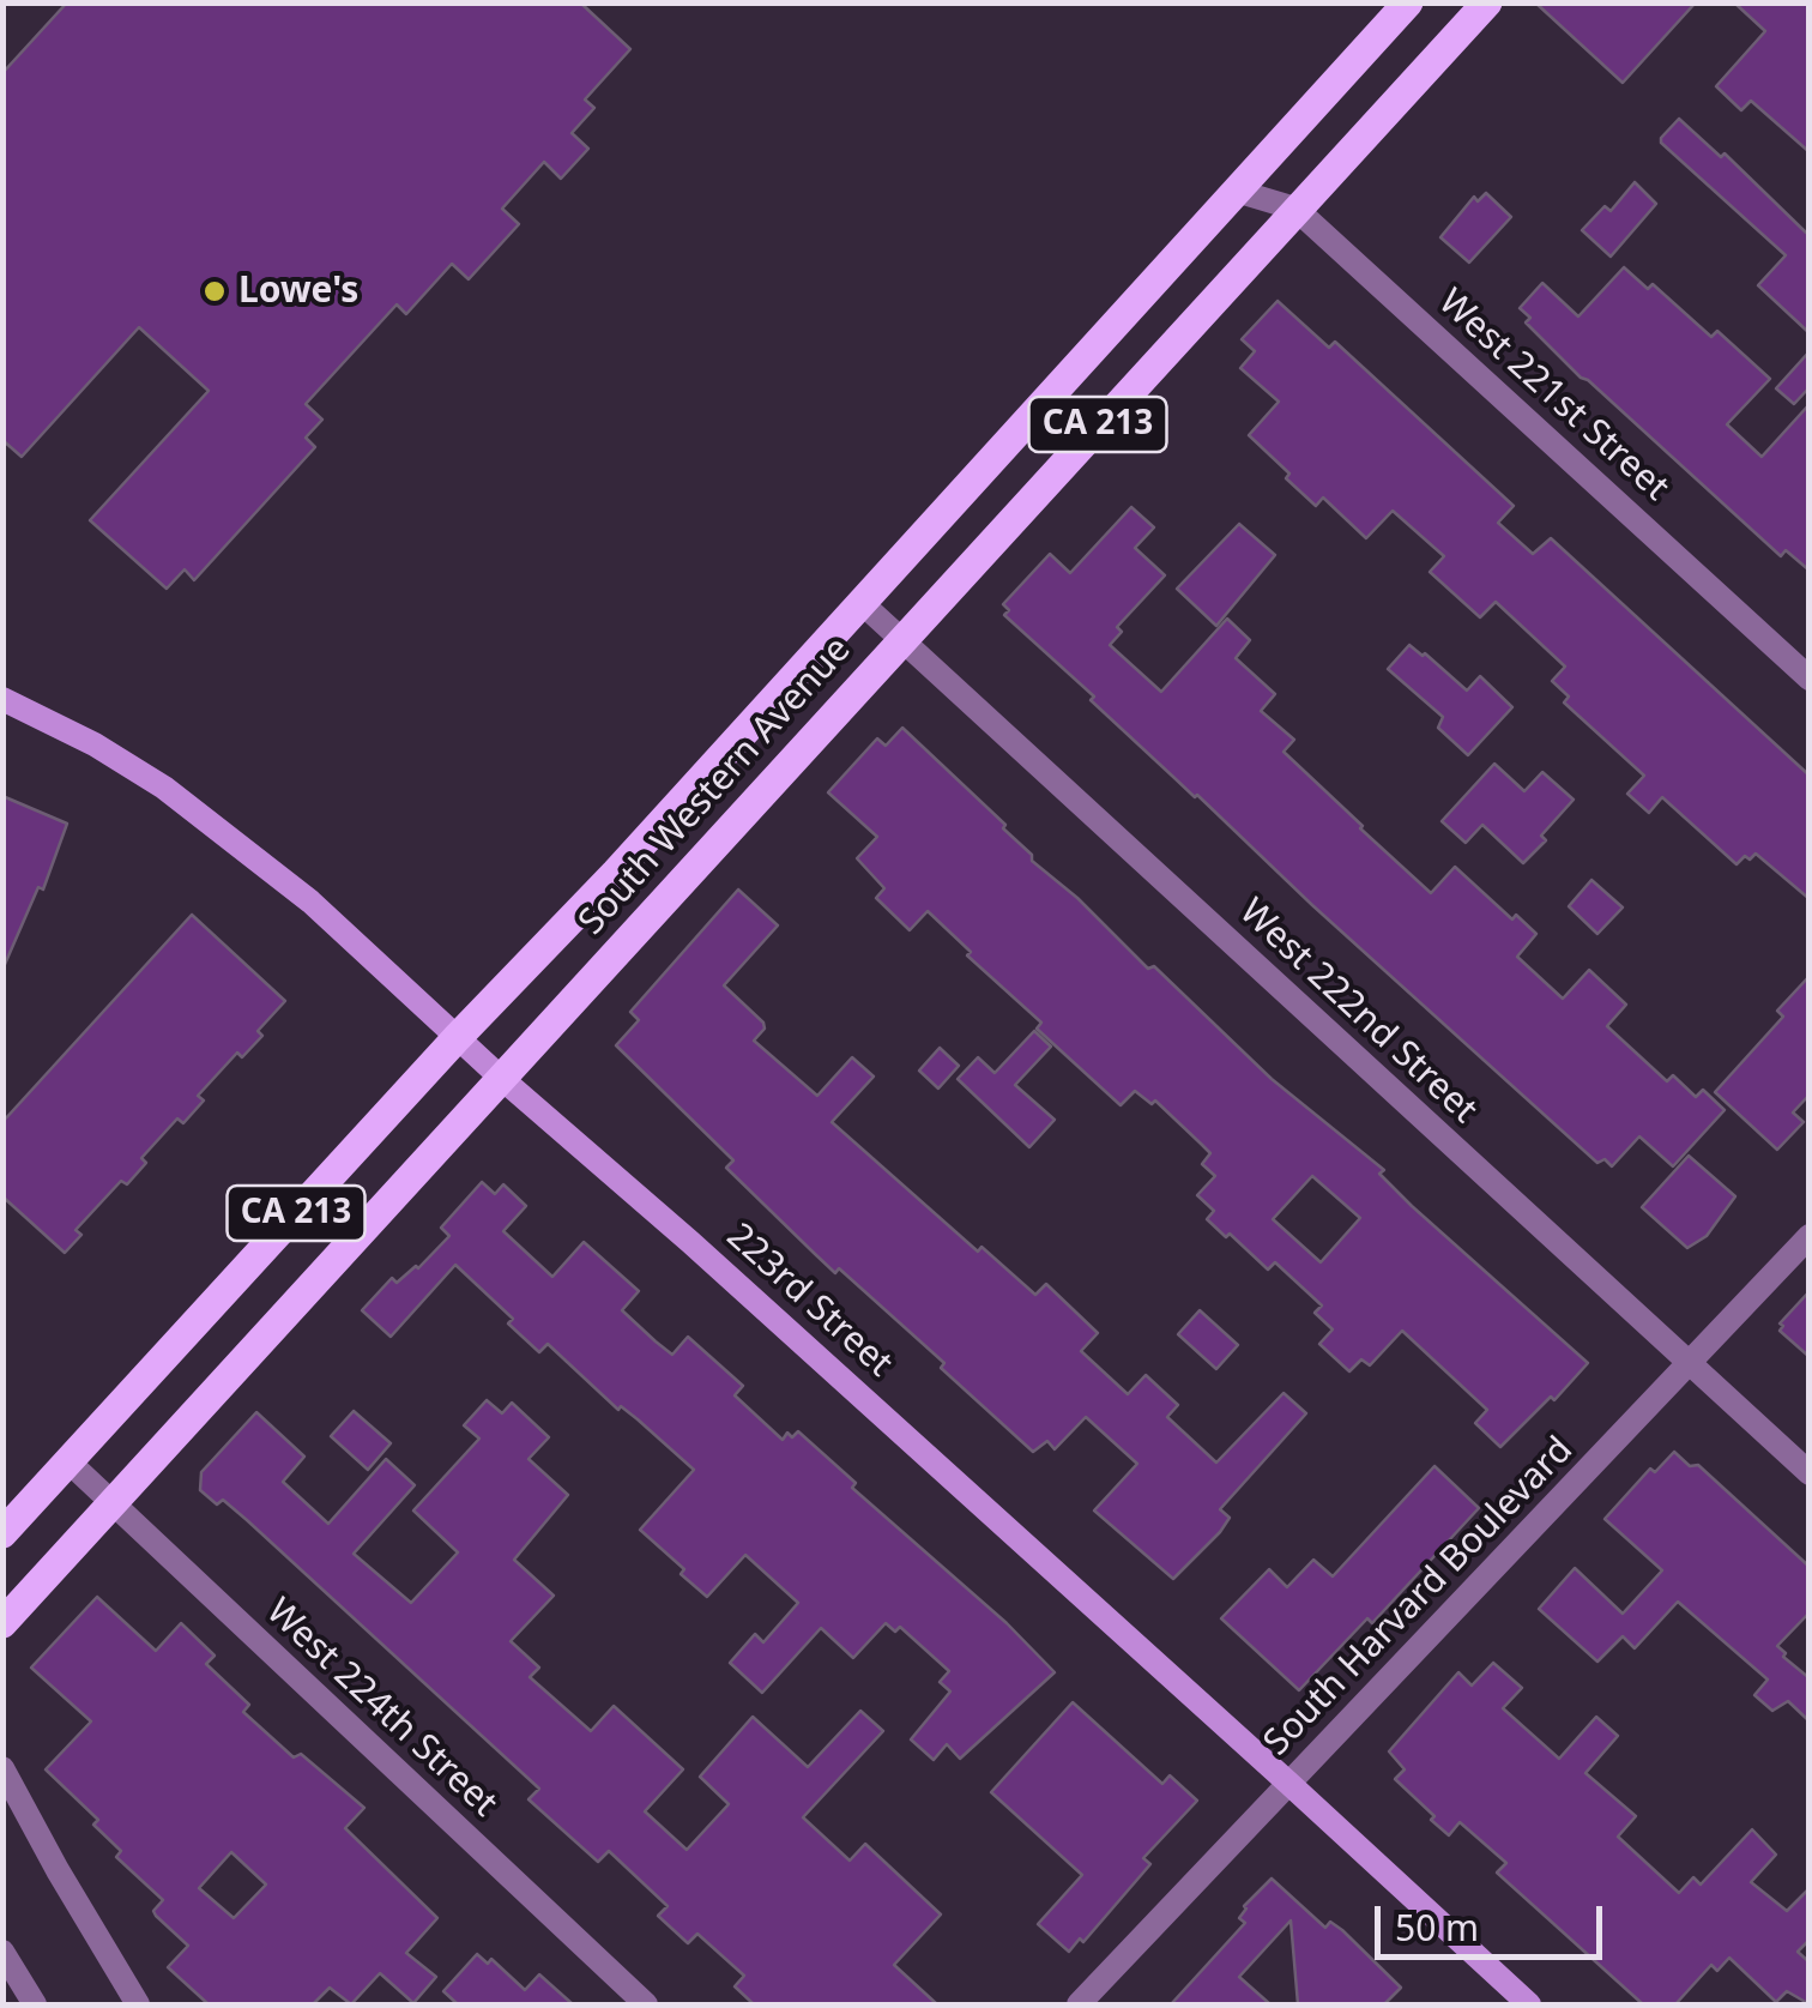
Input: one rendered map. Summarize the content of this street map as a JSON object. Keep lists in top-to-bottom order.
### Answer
{
  "streets": {
    "main road": ["CA 213", "South Western Avenue", "223rd Street"],
    "street": [
      "West 221st Street",
      "West 222nd Street",
      "South Harvard Boulevard",
      "West 224th Street"
    ]
  },
  "crossings": [
    ["West 221st Street", "South Western Avenue"],
    ["South Western Avenue", "West 222nd Street"],
    ["South Western Avenue", "223rd Street"],
    ["South Western Avenue", "West 224th Street"],
    ["West 222nd Street", "South Harvard Boulevard"],
    ["223rd Street", "South Harvard Boulevard"]
  ],
  "places": ["Lowe's"],
  "scale_bar": "50 m"
}
